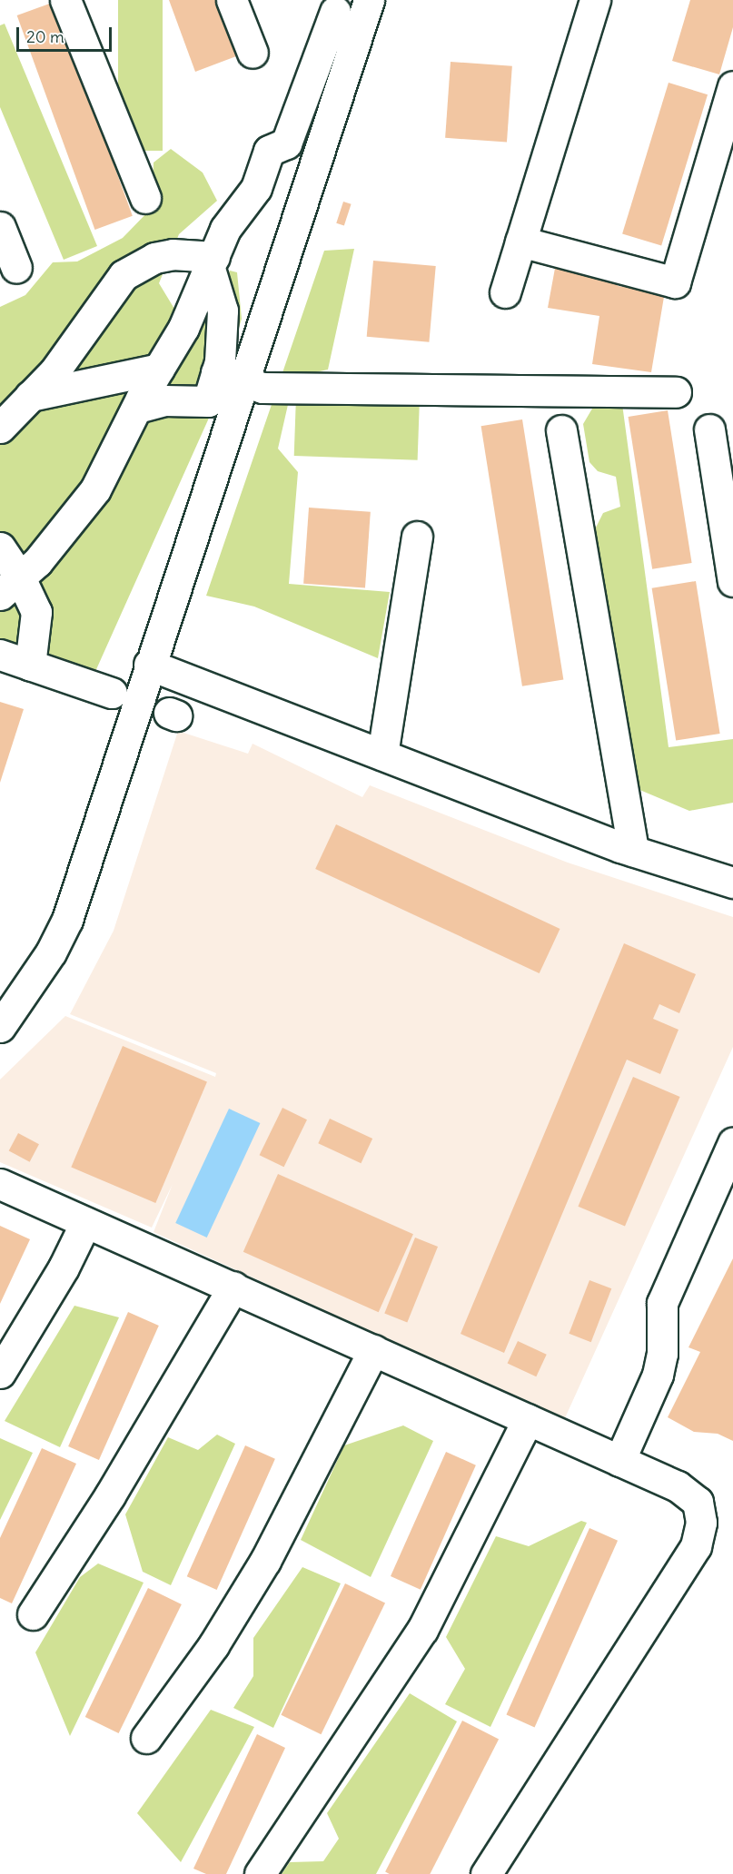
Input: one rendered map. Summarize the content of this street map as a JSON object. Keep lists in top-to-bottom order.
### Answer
{
  "scale_bar": "20 m"
}
